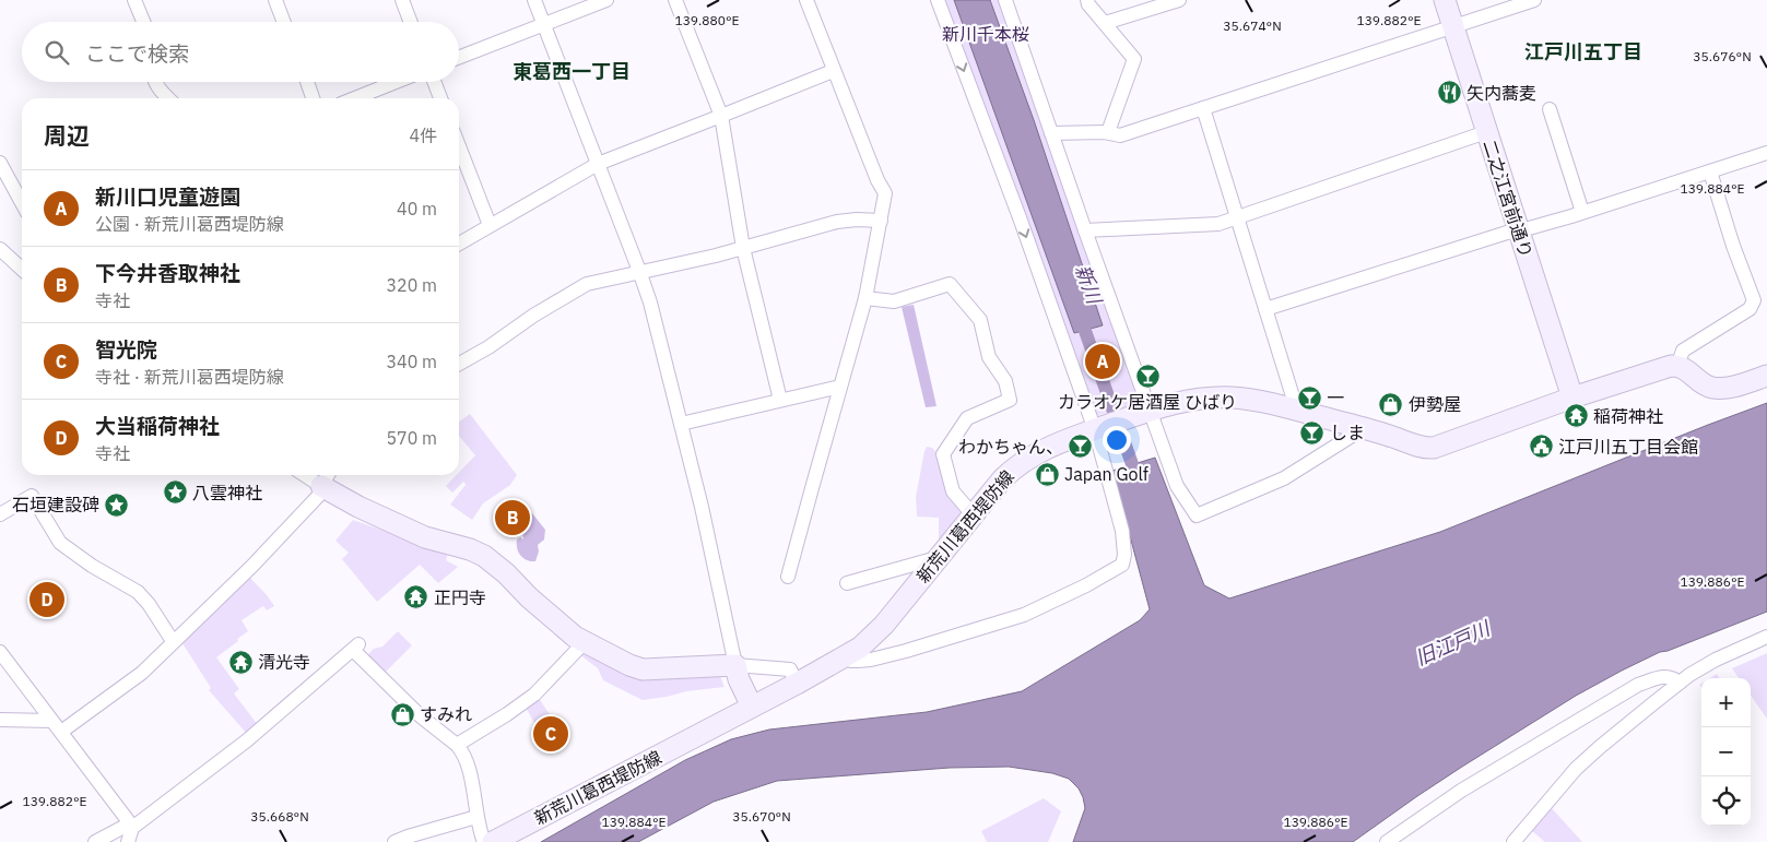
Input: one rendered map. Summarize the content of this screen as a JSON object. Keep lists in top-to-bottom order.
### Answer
{
  "streets": {
    "main road": ["二之江宮前通り", "新荒川葛西堤防線"]
  },
  "crossings": [
    ["二之江宮前通り", "新荒川葛西堤防線"]
  ],
  "districts": ["江戸川五丁目", "東葛西一丁目"],
  "water": ["新川", "旧江戸川"],
  "parks": ["新川千本桜"],
  "places": {
    "restaurant": ["矢内蕎麦"],
    "bar": [
      "カラオケ居酒屋 ひばり",
      "一",
      "しま",
      "わかちゃん、"
    ],
    "shop": ["伊勢屋", "Japan Golf", "すみれ"],
    "temple": ["稲荷神社", "正円寺", "清光寺"],
    "public building": ["江戸川五丁目会館"],
    "place": ["八雲神社", "石垣建設碑"]
  },
  "page": {
    "search": "ここで検索",
    "heading": ["周辺", "4件"],
    "list": [
      {
        "mark": "A",
        "name": "新川口児童遊園",
        "note": "公園 · 新荒川葛西堤防線",
        "value": "40 m"
      },
      {
        "mark": "B",
        "name": "下今井香取神社",
        "note": "寺社",
        "value": "320 m"
      },
      {
        "mark": "C",
        "name": "智光院",
        "note": "寺社 · 新荒川葛西堤防線",
        "value": "340 m"
      },
      {
        "mark": "D",
        "name": "大当稲荷神社",
        "note": "寺社",
        "value": "570 m"
      }
    ],
    "pins": [
      "A",
      "B",
      "D",
      "C"
    ],
    "map_buttons": ["+", "−"]
  },
  "coordinates": [
    "139.880°E",
    "139.882°E",
    "35.674°N",
    "35.676°N",
    "139.884°E",
    "139.886°E",
    "35.668°N",
    "35.670°N"
  ]
}
